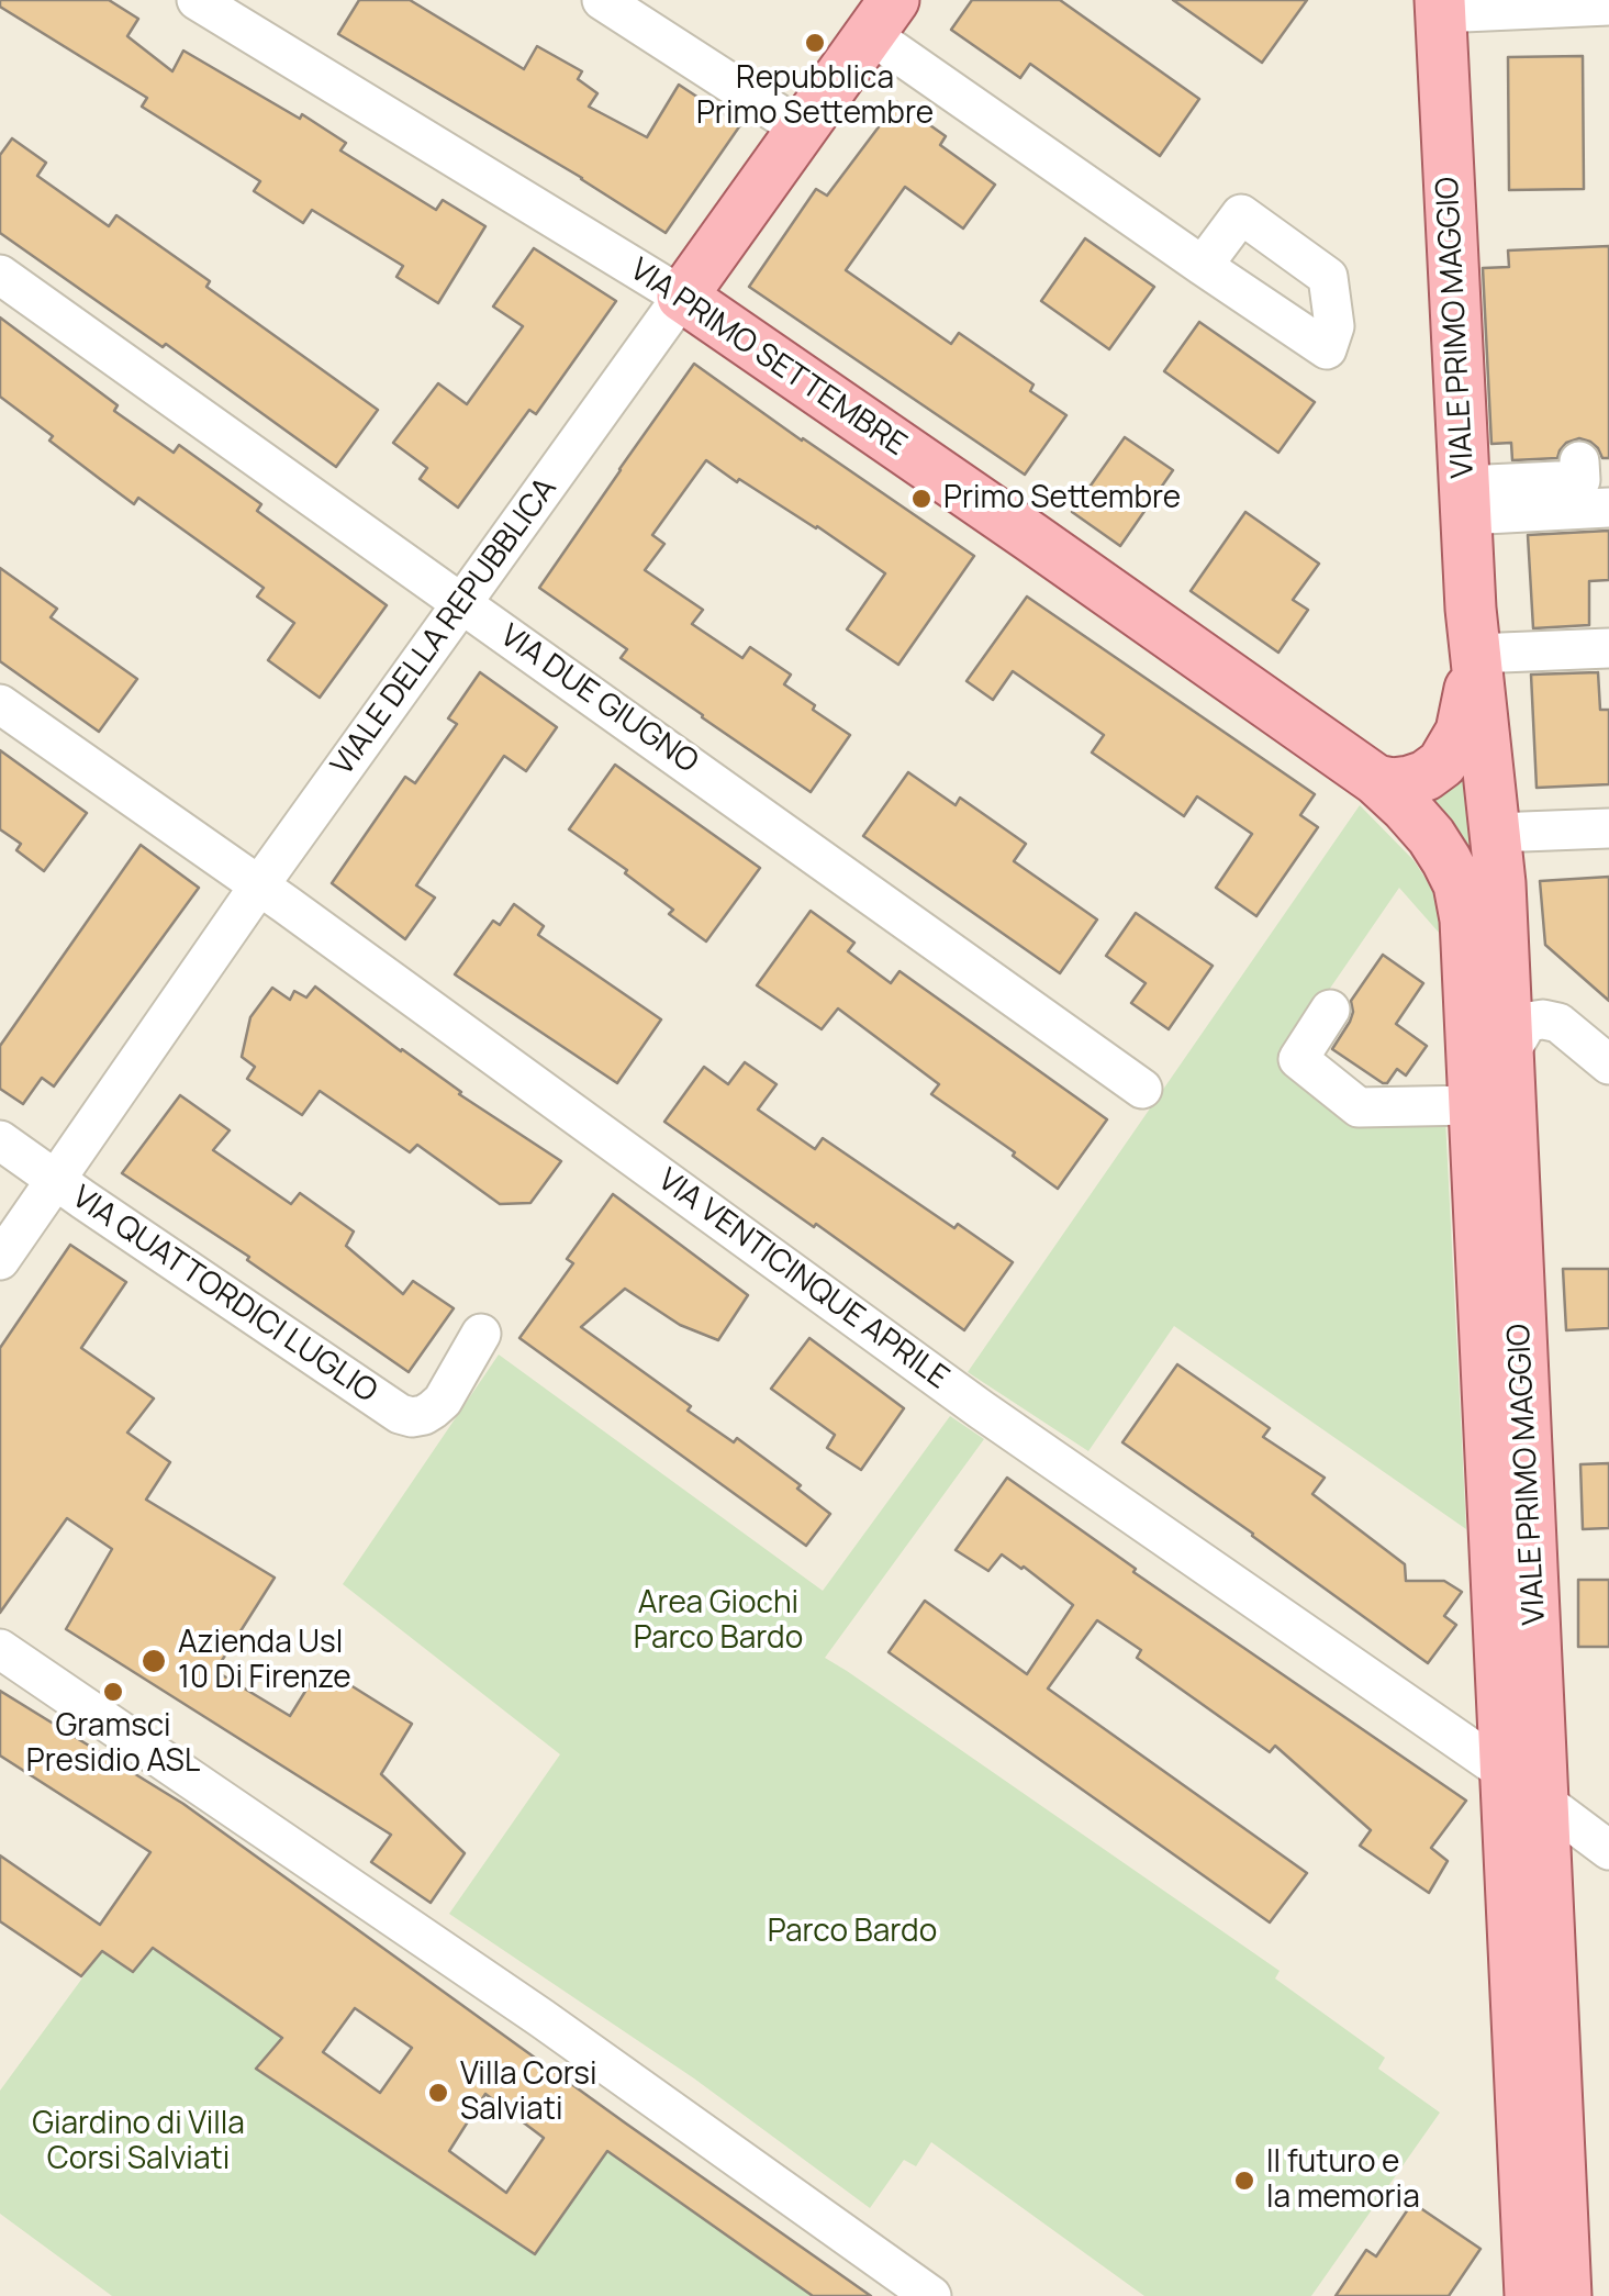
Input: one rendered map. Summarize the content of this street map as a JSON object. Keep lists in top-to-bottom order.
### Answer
{
  "streets": {
    "main road": ["VIALE PRIMO MAGGIO", "VIA PRIMO SETTEMBRE", "VIALE DELLA REPUBBLICA"],
    "street": ["VIA DUE GIUGNO", "VIA VENTICINQUE APRILE", "VIA QUATTORDICI LUGLIO"]
  },
  "crossings": [
    ["VIALE PRIMO MAGGIO", "VIA PRIMO SETTEMBRE"],
    ["VIALE PRIMO MAGGIO", "VIA VENTICINQUE APRILE"],
    ["VIA PRIMO SETTEMBRE", "VIALE DELLA REPUBBLICA"],
    ["VIALE DELLA REPUBBLICA", "VIA DUE GIUGNO"],
    ["VIALE DELLA REPUBBLICA", "VIA VENTICINQUE APRILE"],
    ["VIALE DELLA REPUBBLICA", "VIA QUATTORDICI LUGLIO"]
  ],
  "parks": ["Area Giochi Parco Bardo", "Parco Bardo", "Giardino di Villa Corsi Salviati"],
  "places": [
    "Repubblica Primo Settembre",
    "Primo Settembre",
    "Azienda Usl 10 Di Firenze",
    "Gramsci Presidio ASL",
    "Villa Corsi Salviati",
    "Il futuro e la memoria"
  ]
}
